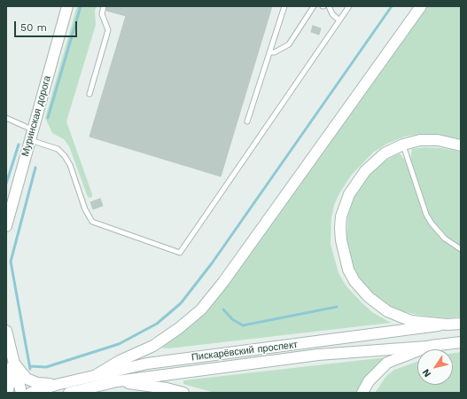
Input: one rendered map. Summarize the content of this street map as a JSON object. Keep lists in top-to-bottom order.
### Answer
{
  "streets": {
    "street": ["Муринская дорога", "Пискарёвский проспект"]
  },
  "scale_bar": "50 m",
  "north": "bottom left"
}
